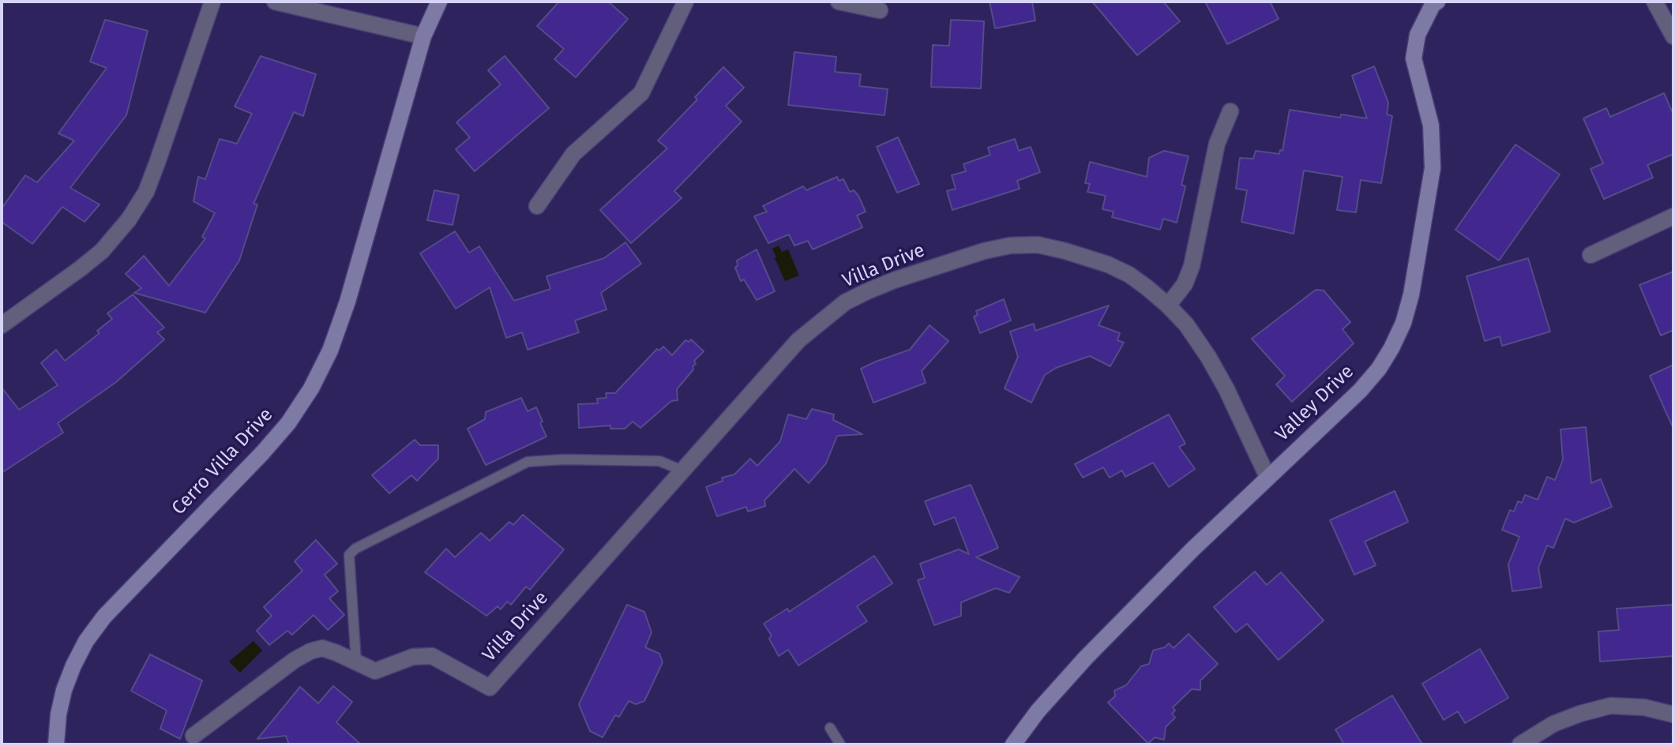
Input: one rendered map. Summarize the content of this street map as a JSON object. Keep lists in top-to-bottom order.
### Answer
{
  "streets": {
    "street": ["Villa Drive", "Valley Drive", "Cerro Villa Drive"]
  },
  "crossings": [
    ["Villa Drive", "Valley Drive"]
  ]
}
